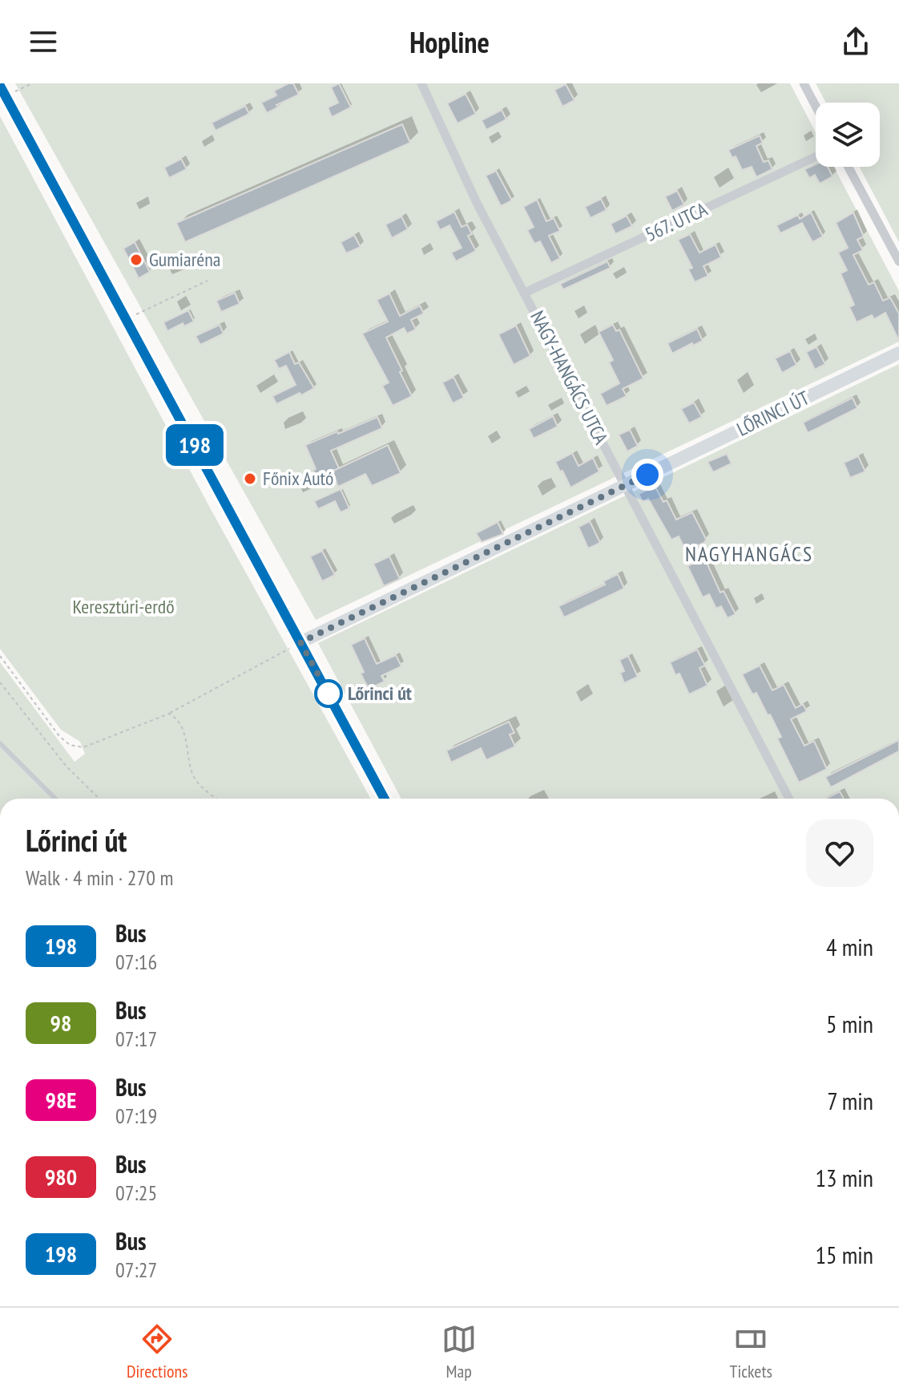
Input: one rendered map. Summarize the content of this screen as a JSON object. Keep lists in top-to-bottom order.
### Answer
{
  "streets": {
    "main road": ["LŐRINCI ÚT"],
    "street": ["567. UTCA", "NAGY-HANGÁCS UTCA"]
  },
  "crossings": [
    ["567. UTCA", "NAGY-HANGÁCS UTCA"],
    ["NAGY-HANGÁCS UTCA", "LŐRINCI ÚT"]
  ],
  "districts": ["NAGYHANGÁCS"],
  "parks": ["Keresztúri-erdő"],
  "places": ["Gumiaréna", "Főnix Autó", "Lőrinci út"],
  "lines": ["bus line 198"],
  "page": {
    "header": "Hopline",
    "on_map": "198",
    "heading": ["Lőrinci út", "Walk · 4 min · 270 m"],
    "list": [
      {
        "mark": "198",
        "name": "Bus",
        "note": "07:16",
        "value": "4 min"
      },
      {
        "mark": "98",
        "name": "Bus",
        "note": "07:17",
        "value": "5 min"
      },
      {
        "mark": "98E",
        "name": "Bus",
        "note": "07:19",
        "value": "7 min"
      },
      {
        "mark": "980",
        "name": "Bus",
        "note": "07:25",
        "value": "13 min"
      },
      {
        "mark": "198",
        "name": "Bus",
        "note": "07:27",
        "value": "15 min"
      }
    ],
    "tabs": ["Directions", "Map", "Tickets"]
  }
}
